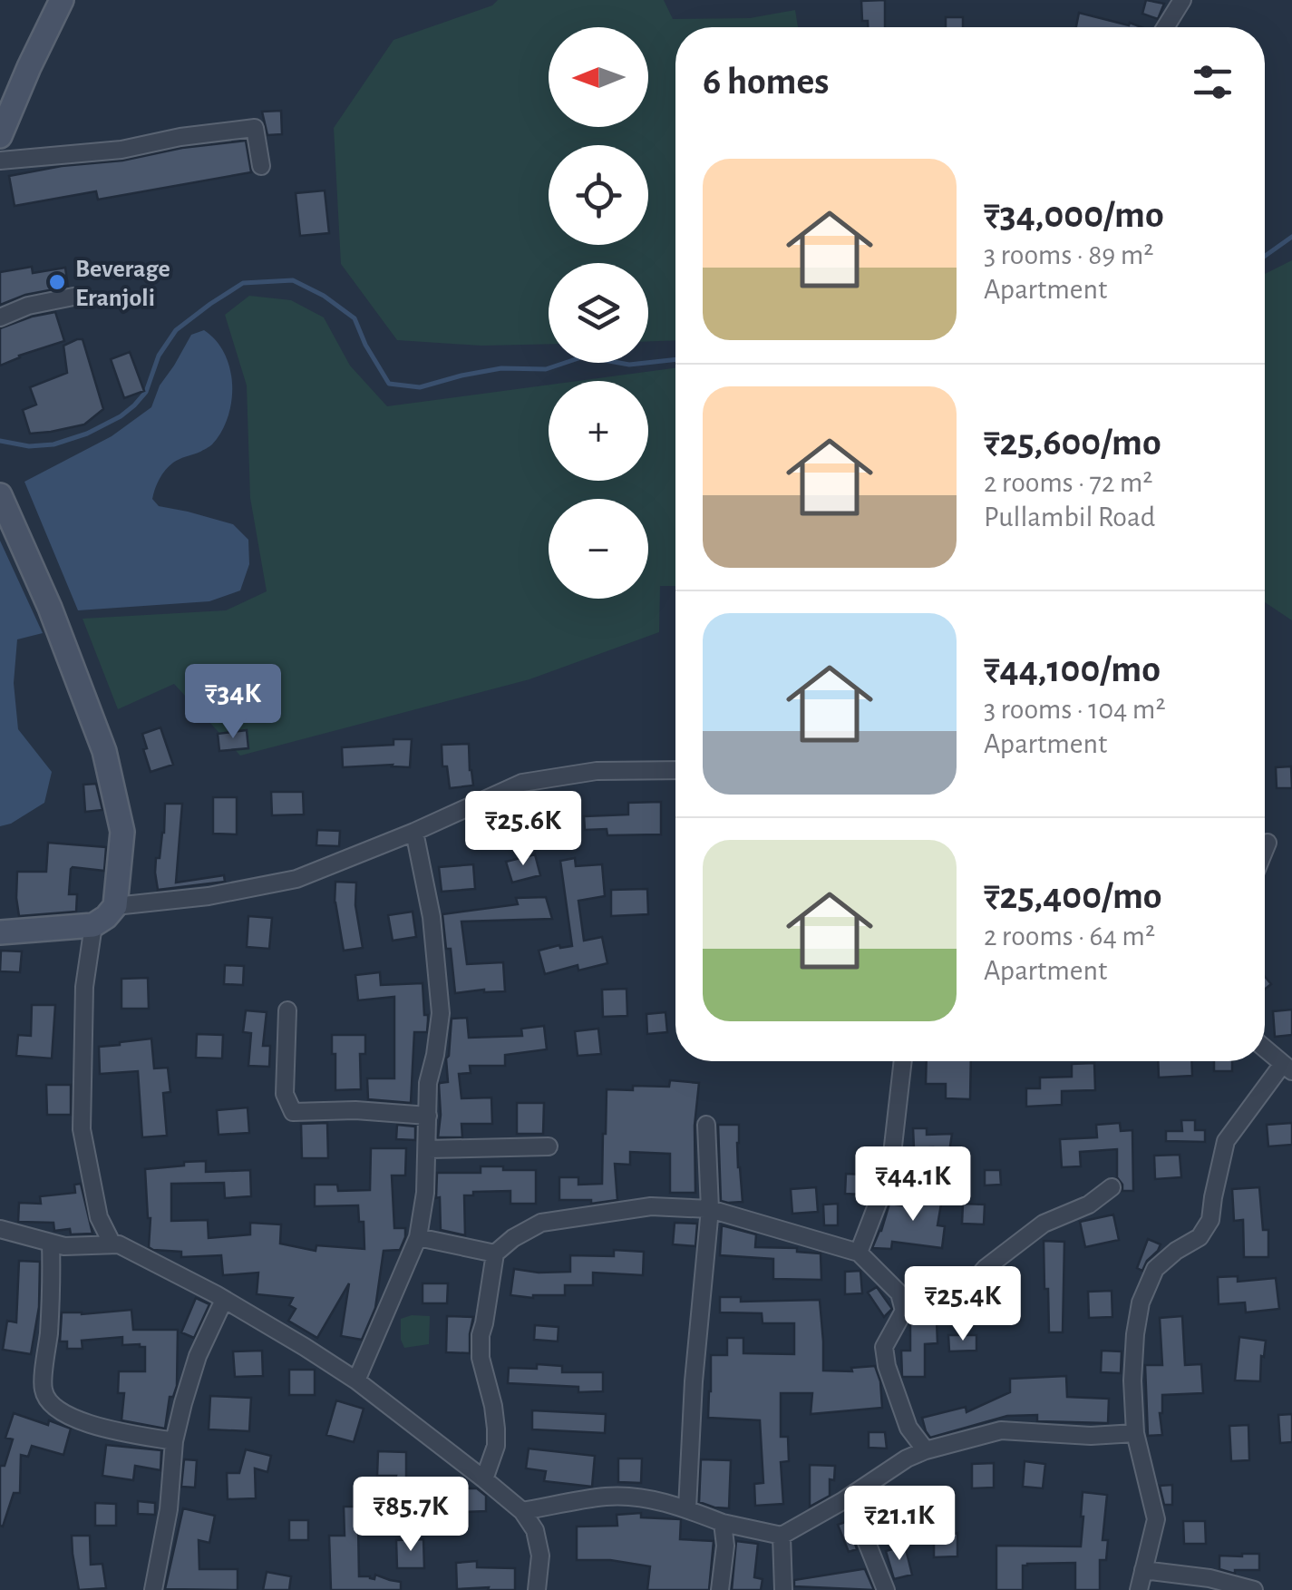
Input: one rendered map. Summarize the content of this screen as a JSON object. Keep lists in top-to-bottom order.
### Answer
{
  "places": ["Beverage Eranjoli"],
  "north": "left",
  "page": {
    "map_buttons": ["+", "−"],
    "heading": "6 homes",
    "list": [
      {
        "name": "₹34,000/mo",
        "note": "3 rooms · 89 m² · Apartment"
      },
      {
        "name": "₹25,600/mo",
        "note": "2 rooms · 72 m² · Pullambil Road"
      },
      {
        "name": "₹44,100/mo",
        "note": "3 rooms · 104 m² · Apartment"
      },
      {
        "name": "₹25,400/mo",
        "note": "2 rooms · 64 m² · Apartment"
      }
    ],
    "price": [
      "₹34K",
      "₹25.6K",
      "₹44.1K",
      "₹25.4K",
      "₹85.7K",
      "₹21.1K"
    ]
  }
}
